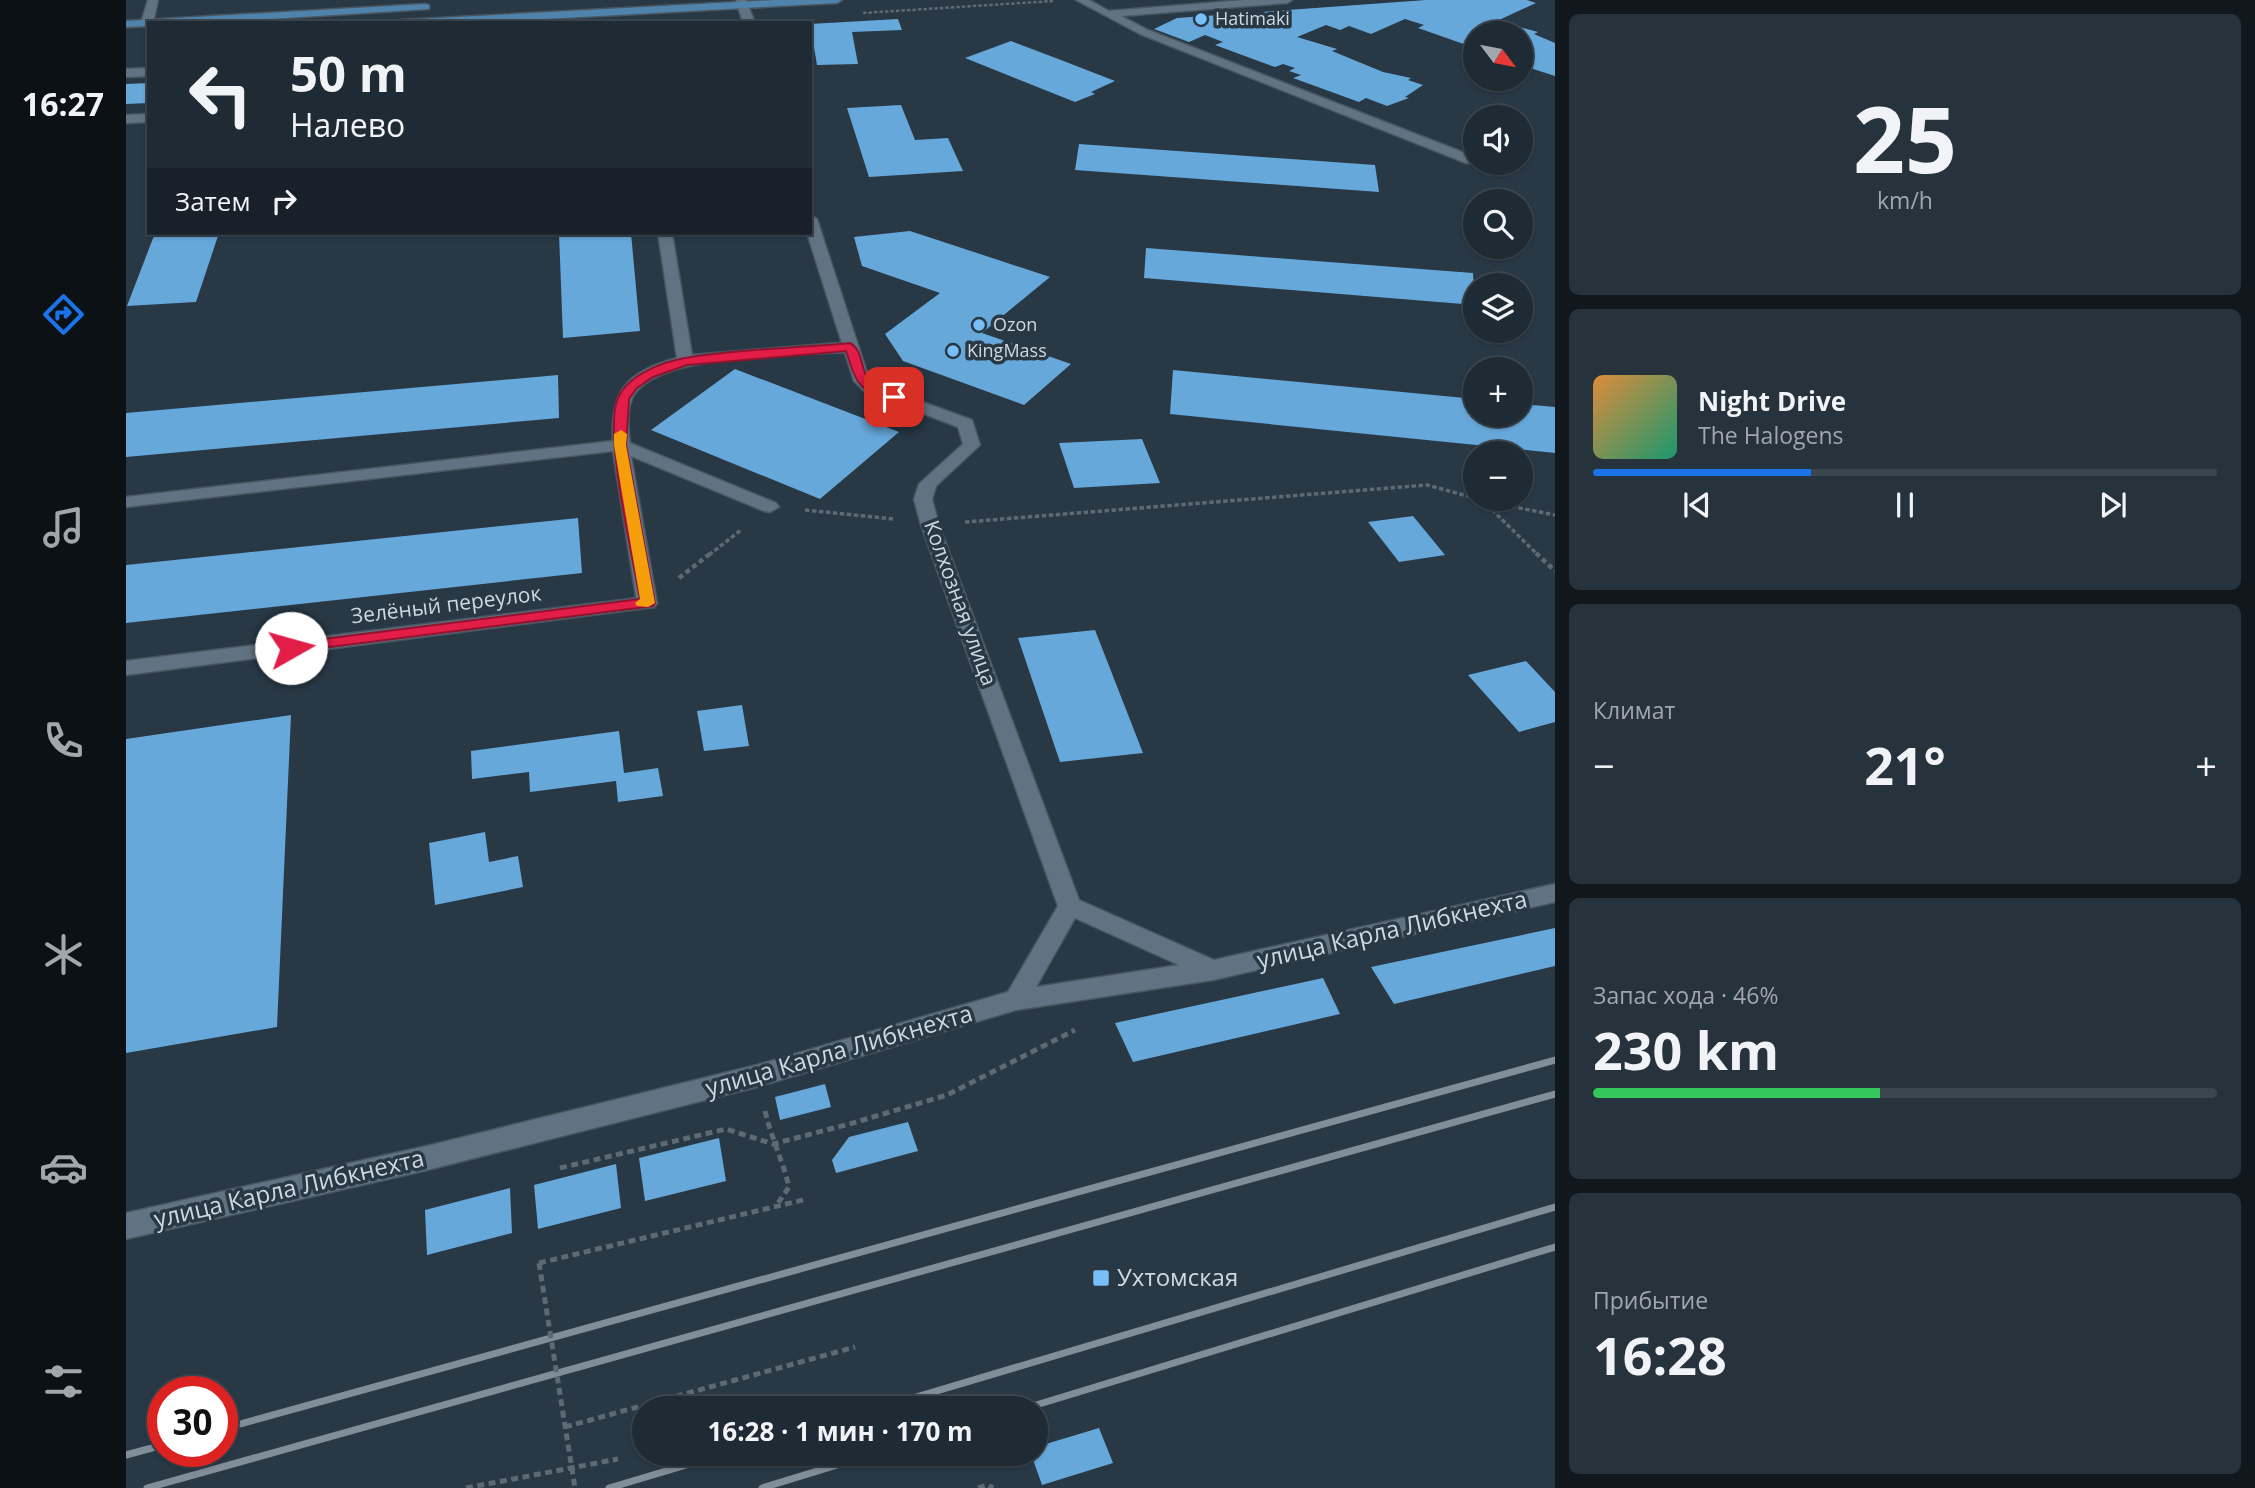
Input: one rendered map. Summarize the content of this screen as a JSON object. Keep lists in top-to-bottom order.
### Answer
{
  "streets": {
    "street": ["Колхозная улица", "Зелёный переулок", "улица Карла Либкнехта"]
  },
  "places": {
    "other": ["Hatimaki", "Ozon", "KingMass"],
    "transit": ["Ухтомская"]
  },
  "north": "bottom right",
  "page": {
    "tabs": "16:27",
    "tile": [
      ["25", "km/h"],
      "Климат",
      ["Запас хода · 46%", "230 km"],
      ["Прибытие", "16:28"]
    ],
    "map_buttons": ["+", "−"],
    "turn": ["50 m", "Налево"],
    "then": "Затем",
    "song": ["Night Drive", "The Halogens"],
    "heat": ["−", "21°", "+"],
    "limit": "30",
    "trip": "16:28 · 1 мин · 170 m"
  }
}
